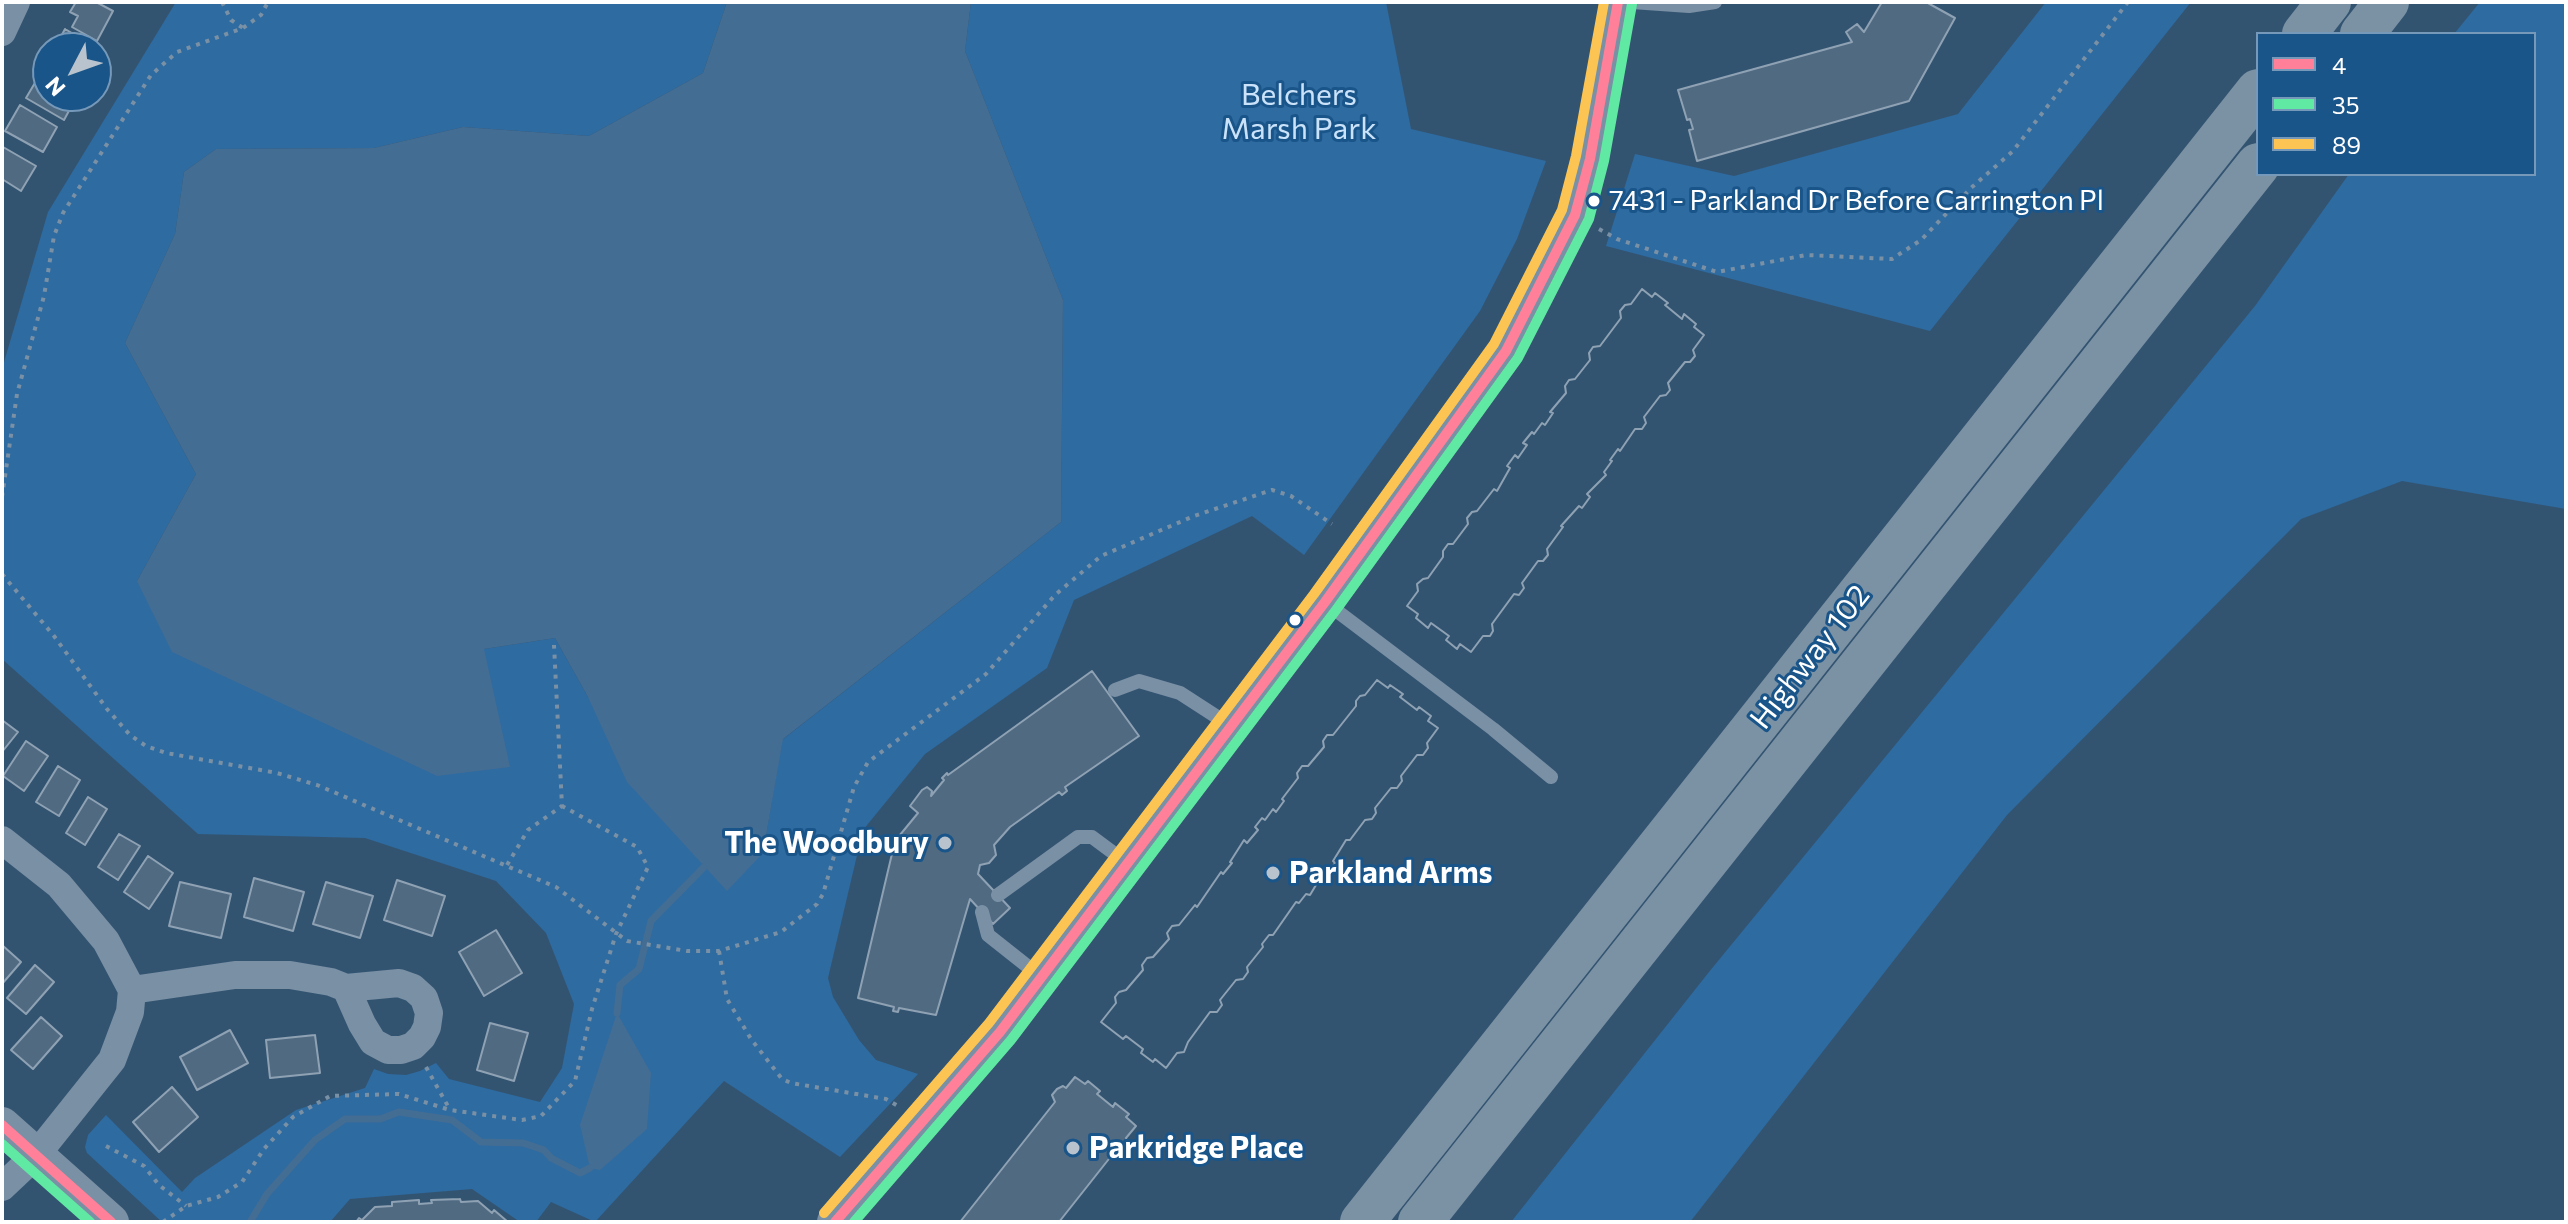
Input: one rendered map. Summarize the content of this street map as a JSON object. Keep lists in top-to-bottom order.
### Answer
{
  "streets": {
    "highway": ["Highway 102"]
  },
  "parks": ["Belchers Marsh Park"],
  "places": [
    "7431 - Parkland Dr Before Carrington Pl",
    "The Woodbury",
    "Parkland Arms",
    "Parkridge Place"
  ],
  "lines": ["transit line 4", "transit line 89", "transit line 35"],
  "legend": ["4", "35", "89"],
  "north": "bottom left"
}
